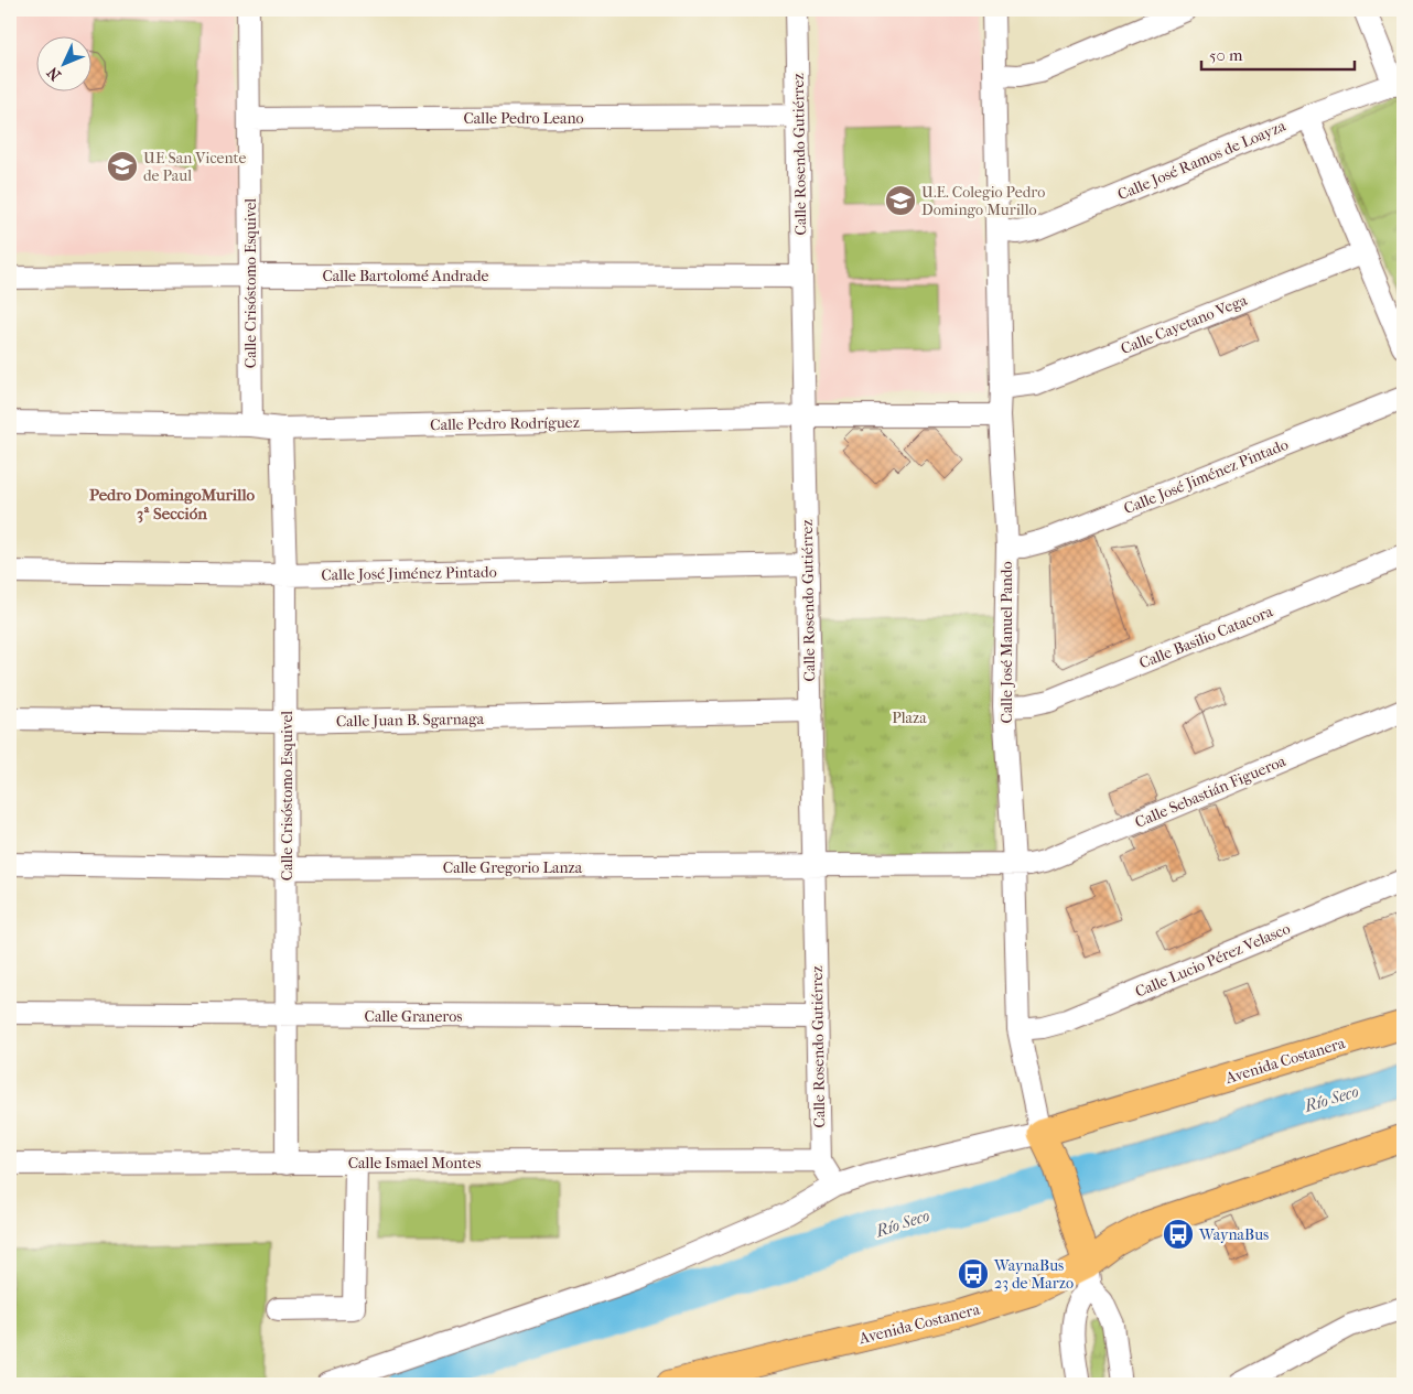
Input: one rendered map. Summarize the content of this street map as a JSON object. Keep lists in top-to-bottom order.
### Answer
{
  "streets": {
    "main road": ["Calle José Manuel Pando", "Avenida Costanera"],
    "street": [
      "Calle Pedro Leano",
      "Calle Rosendo Gutiérrez",
      "Calle José Ramos de Loayza",
      "Calle Bartolomé Andrade",
      "Calle Crisóstomo Esquivel",
      "Calle Cayetano Vega",
      "Calle Pedro Rodríguez",
      "Calle José Jiménez Pintado",
      "Calle Basilio Catacora",
      "Calle Juan B. Sgarnaga",
      "Calle Sebastián Figueroa",
      "Calle Gregorio Lanza",
      "Calle Lucio Pérez Velasco",
      "Calle Graneros",
      "Calle Ismael Montes"
    ]
  },
  "crossings": [
    ["Calle Pedro Leano", "Calle Rosendo Gutiérrez"],
    ["Calle Pedro Leano", "Calle Crisóstomo Esquivel"],
    ["Calle Rosendo Gutiérrez", "Calle Bartolomé Andrade"],
    ["Calle Rosendo Gutiérrez", "Calle Pedro Rodríguez"],
    ["Calle Rosendo Gutiérrez", "Calle José Jiménez Pintado"],
    ["Calle Rosendo Gutiérrez", "Calle Juan B. Sgarnaga"],
    ["Calle Rosendo Gutiérrez", "Calle Gregorio Lanza"],
    ["Calle Rosendo Gutiérrez", "Calle Graneros"],
    ["Calle Rosendo Gutiérrez", "Calle Ismael Montes"],
    ["Calle José Ramos de Loayza", "Calle José Manuel Pando"],
    ["Calle Bartolomé Andrade", "Calle Crisóstomo Esquivel"],
    ["Calle Crisóstomo Esquivel", "Calle Pedro Rodríguez"],
    ["Calle Crisóstomo Esquivel", "Calle José Jiménez Pintado"],
    ["Calle Crisóstomo Esquivel", "Calle Juan B. Sgarnaga"],
    ["Calle Crisóstomo Esquivel", "Calle Gregorio Lanza"],
    ["Calle Crisóstomo Esquivel", "Calle Graneros"],
    ["Calle Crisóstomo Esquivel", "Calle Ismael Montes"],
    ["Calle Cayetano Vega", "Calle José Manuel Pando"],
    ["Calle Pedro Rodríguez", "Calle José Manuel Pando"],
    ["Calle José Jiménez Pintado", "Calle José Manuel Pando"],
    ["Calle Basilio Catacora", "Calle José Manuel Pando"],
    ["Calle José Manuel Pando", "Calle Sebastián Figueroa"],
    ["Calle José Manuel Pando", "Calle Gregorio Lanza"],
    ["Calle José Manuel Pando", "Calle Lucio Pérez Velasco"],
    ["Calle José Manuel Pando", "Avenida Costanera"],
    ["Calle Sebastián Figueroa", "Calle Gregorio Lanza"]
  ],
  "districts": ["Pedro DomingoMurillo 3ª Sección"],
  "water": ["Río Seco"],
  "parks": ["Plaza"],
  "places": {
    "school or university": ["UE San Vicente de Paul", "U.E. Colegio Pedro Domingo Murillo"],
    "bus stop": ["WaynaBus", "WaynaBus 23 de Marzo"]
  },
  "scale_bar": "50 m",
  "north": "bottom left"
}
